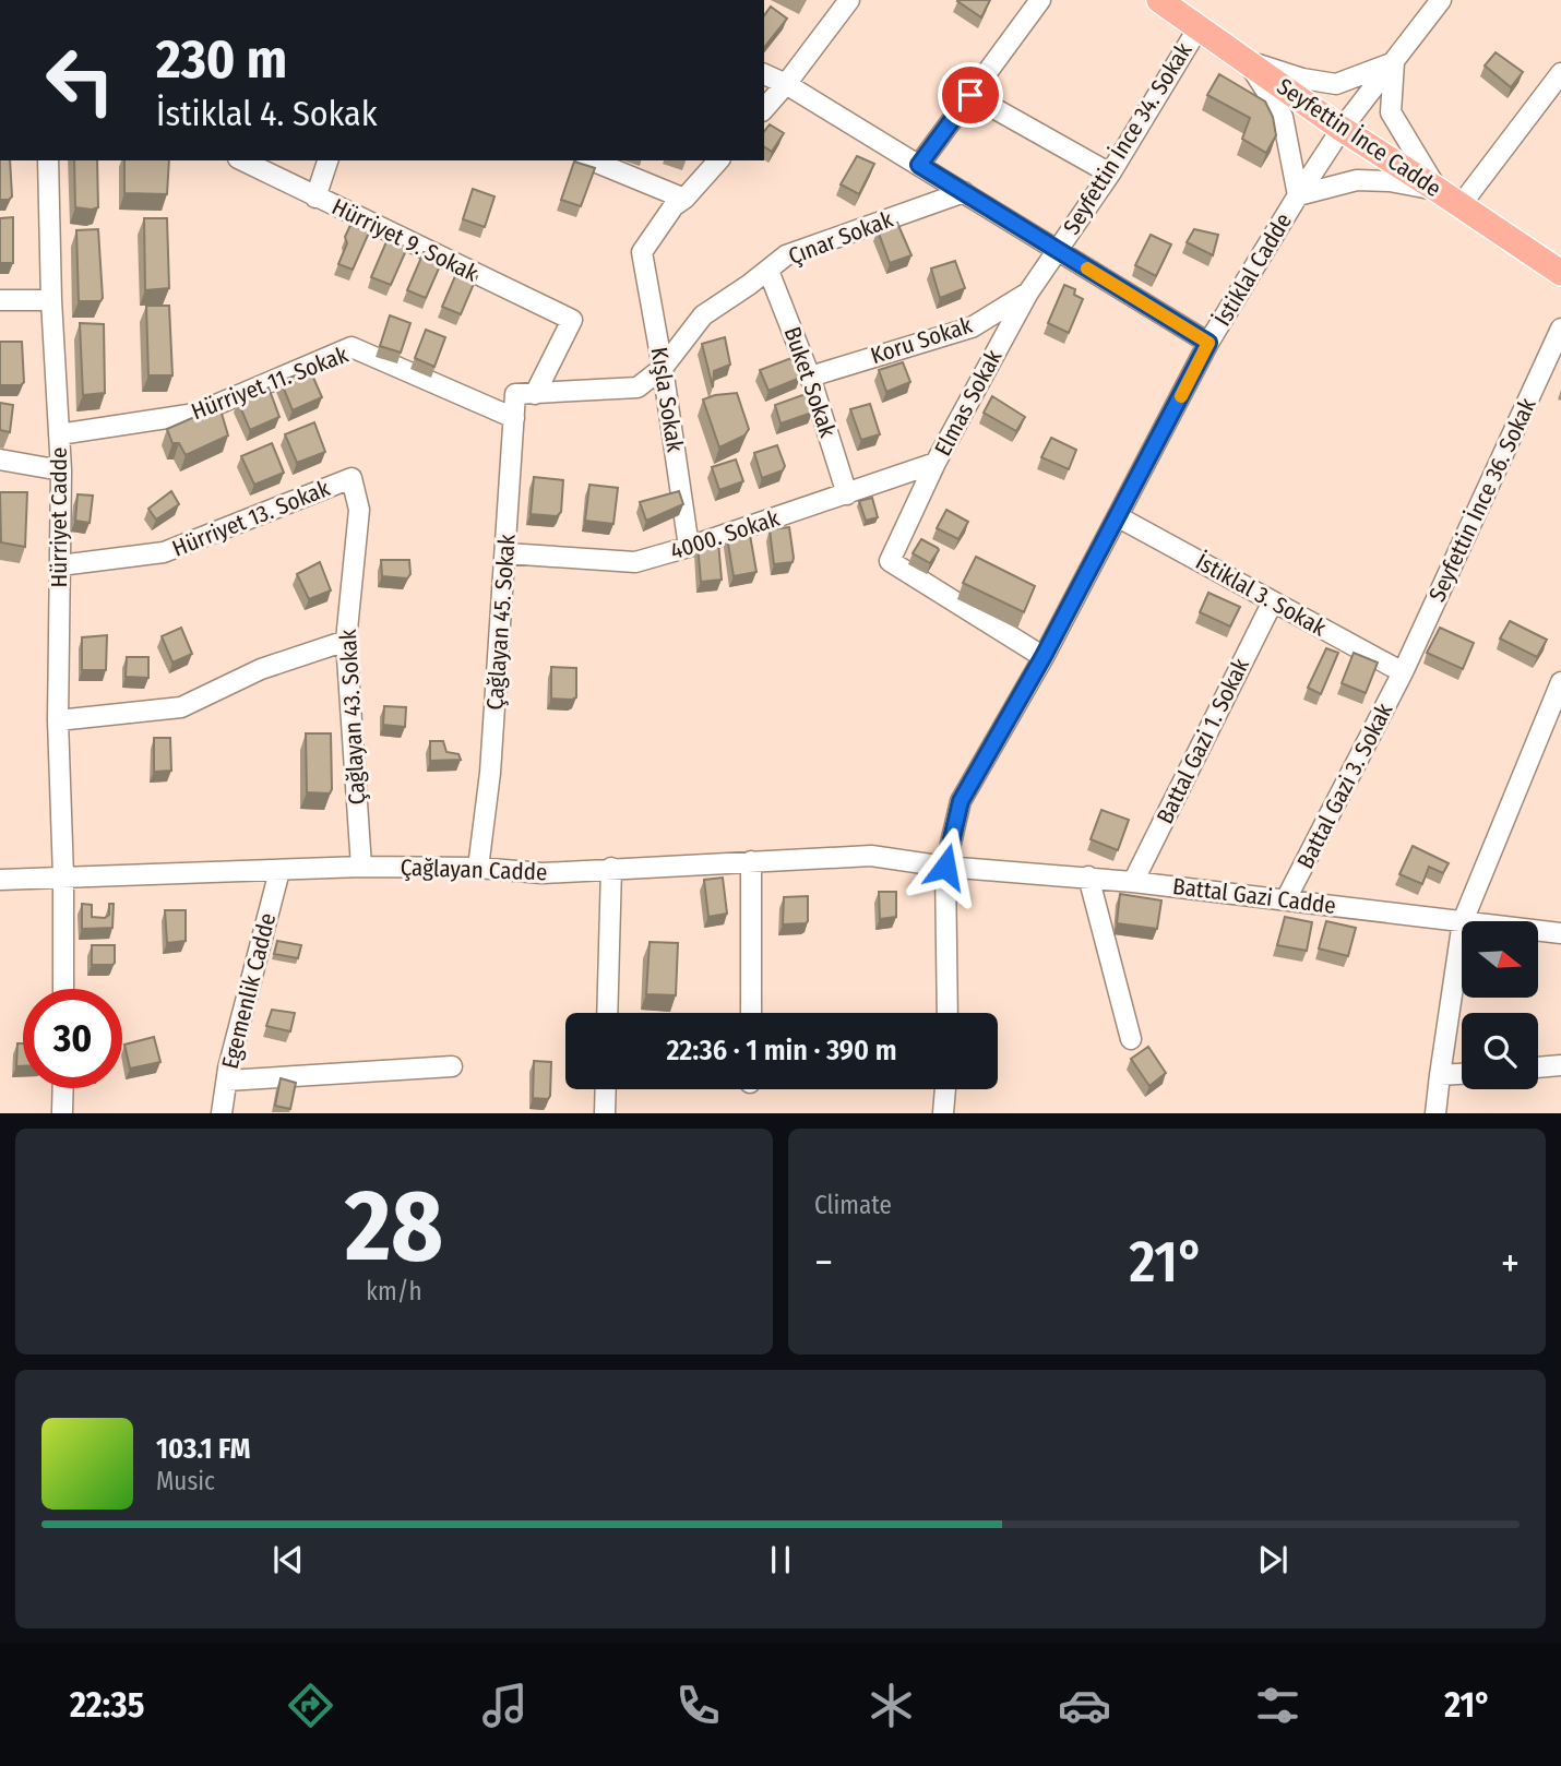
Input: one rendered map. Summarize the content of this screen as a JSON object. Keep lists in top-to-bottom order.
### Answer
{
  "streets": {
    "main road": ["Seyfettin İnce Cadde"],
    "street": [
      "Seyfettin İnce 34. Sokak",
      "Çınar Sokak",
      "Hürriyet 9. Sokak",
      "İstiklal Cadde",
      "Koru Sokak",
      "Buket Sokak",
      "Hürriyet 11. Sokak",
      "Kışla Sokak",
      "Elmas Sokak",
      "Seyfettin İnce 36. Sokak",
      "Hürriyet Cadde",
      "Hürriyet 13. Sokak",
      "4000. Sokak",
      "İstiklal 3. Sokak",
      "Çağlayan 45. Sokak",
      "Çağlayan 43. Sokak",
      "Battal Gazi 1. Sokak",
      "Battal Gazi 3. Sokak",
      "Çağlayan Cadde",
      "Battal Gazi Cadde",
      "Egemenlik Cadde"
    ]
  },
  "crossings": [
    ["Seyfettin İnce Cadde", "Seyfettin İnce 34. Sokak"],
    ["Seyfettin İnce Cadde", "İstiklal Cadde"],
    ["Seyfettin İnce 34. Sokak", "Elmas Sokak"],
    ["Çınar Sokak", "Hürriyet 9. Sokak"],
    ["Çınar Sokak", "Buket Sokak"],
    ["Çınar Sokak", "Kışla Sokak"],
    ["İstiklal Cadde", "Elmas Sokak"],
    ["İstiklal Cadde", "İstiklal 3. Sokak"],
    ["İstiklal Cadde", "Çağlayan Cadde"],
    ["İstiklal Cadde", "Battal Gazi Cadde"],
    ["Koru Sokak", "Buket Sokak"],
    ["Koru Sokak", "Elmas Sokak"],
    ["Buket Sokak", "4000. Sokak"],
    ["Hürriyet 11. Sokak", "Hürriyet Cadde"],
    ["Hürriyet 11. Sokak", "Çağlayan 45. Sokak"],
    ["Kışla Sokak", "4000. Sokak"],
    ["Elmas Sokak", "4000. Sokak"],
    ["Seyfettin İnce 36. Sokak", "İstiklal 3. Sokak"],
    ["Seyfettin İnce 36. Sokak", "Battal Gazi 3. Sokak"],
    ["Hürriyet Cadde", "Hürriyet 13. Sokak"],
    ["Hürriyet Cadde", "Çağlayan Cadde"],
    ["Hürriyet 13. Sokak", "Çağlayan 43. Sokak"],
    ["4000. Sokak", "Çağlayan 45. Sokak"],
    ["İstiklal 3. Sokak", "Battal Gazi 1. Sokak"],
    ["İstiklal 3. Sokak", "Battal Gazi 3. Sokak"],
    ["Çağlayan 45. Sokak", "Çağlayan Cadde"],
    ["Çağlayan 43. Sokak", "Çağlayan Cadde"],
    ["Battal Gazi 1. Sokak", "Battal Gazi Cadde"],
    ["Battal Gazi 3. Sokak", "Battal Gazi Cadde"],
    ["Çağlayan Cadde", "Battal Gazi Cadde"],
    ["Çağlayan Cadde", "Egemenlik Cadde"]
  ],
  "north": "right",
  "page": {
    "turn": ["230 m", "İstiklal 4. Sokak"],
    "limit": "30",
    "trip": "22:36 · 1 min · 390 m",
    "tile": [
      ["28", "km/h"],
      "Climate"
    ],
    "heat": ["−", "21°", "+"],
    "song": ["103.1 FM", "Music"],
    "tabs": ["22:35", "21°"]
  }
}
